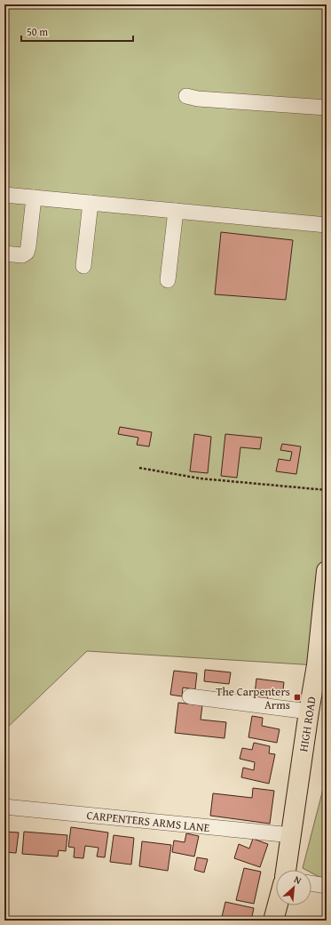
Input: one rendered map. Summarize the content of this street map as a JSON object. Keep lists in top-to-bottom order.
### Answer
{
  "streets": {
    "main road": ["HIGH ROAD"],
    "street": ["CARPENTERS ARMS LANE"]
  },
  "crossings": [
    ["HIGH ROAD", "CARPENTERS ARMS LANE"]
  ],
  "places": {
    "transit": ["The Carpenters Arms"]
  },
  "scale_bar": "50 m",
  "north": "top right"
}
